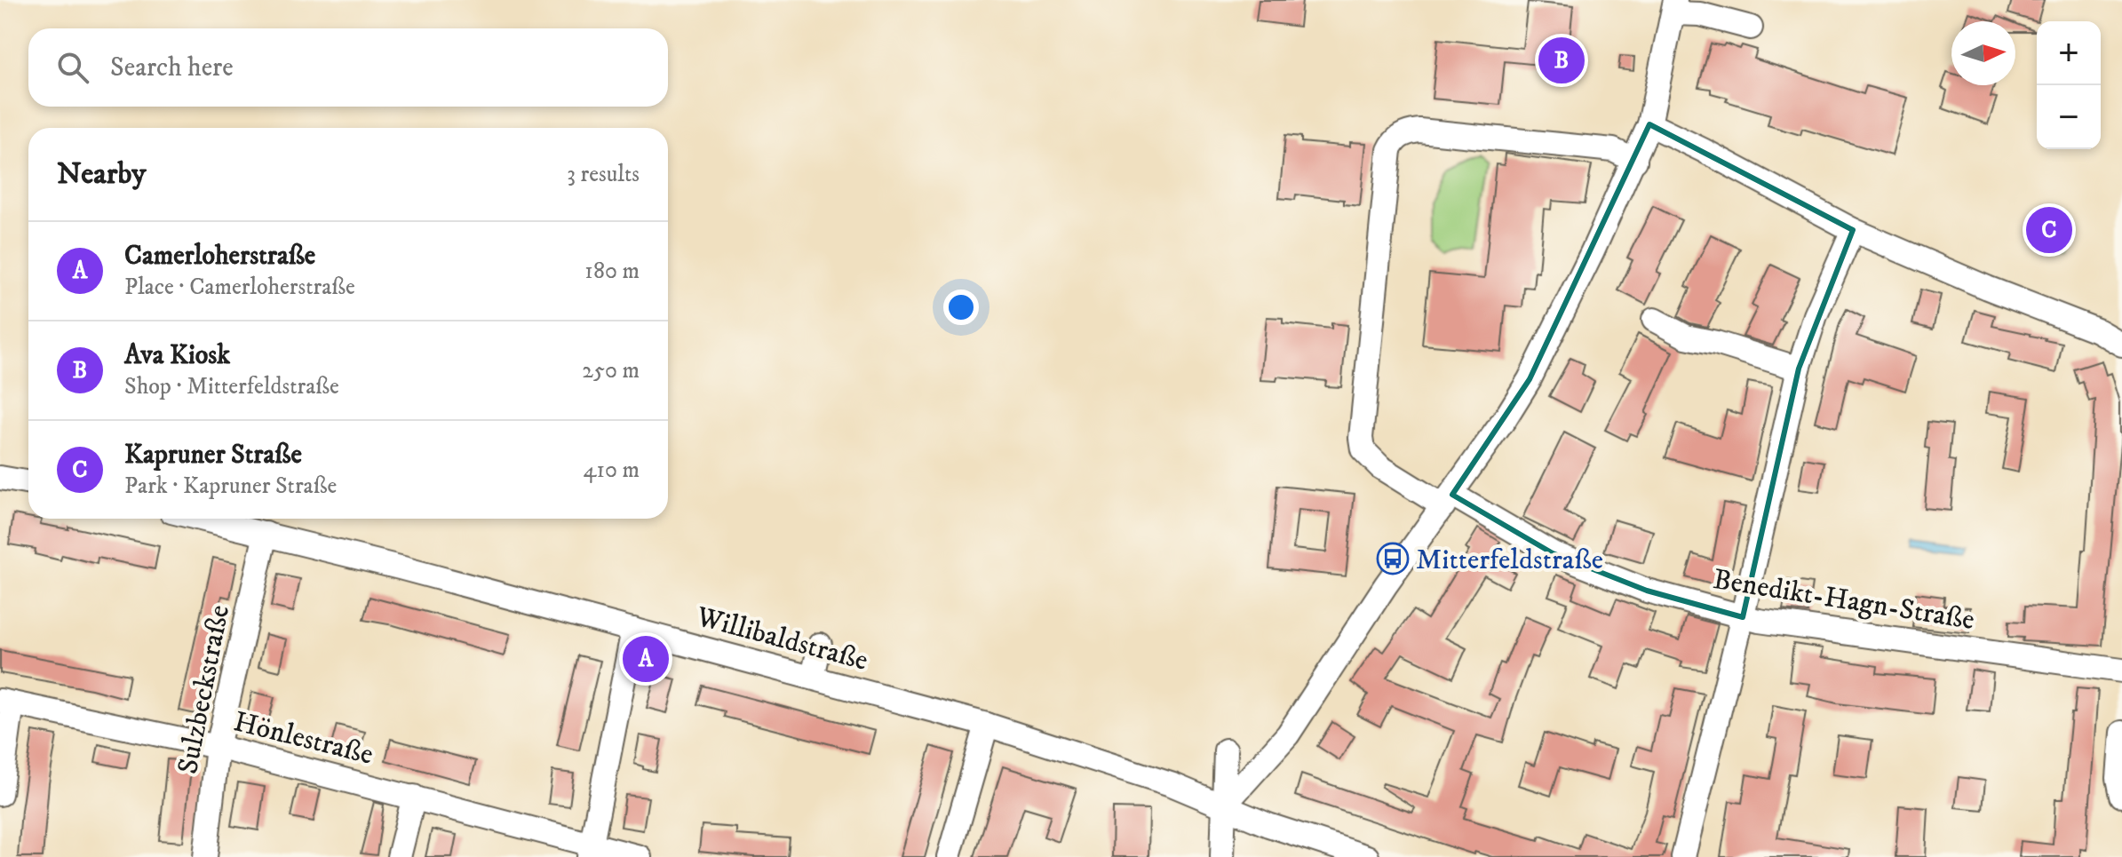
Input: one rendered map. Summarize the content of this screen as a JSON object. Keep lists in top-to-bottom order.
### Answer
{
  "streets": {
    "street": [
      "Benedikt-Hagn-Straße",
      "Willibaldstraße",
      "Sulzbeckstraße",
      "Hönlestraße"
    ]
  },
  "crossings": [
    ["Willibaldstraße", "Sulzbeckstraße"],
    ["Sulzbeckstraße", "Hönlestraße"]
  ],
  "places": {
    "bus stop": ["Mitterfeldstraße"]
  },
  "north": "right",
  "page": {
    "map_buttons": ["+", "−"],
    "search": "Search here",
    "pins": ["B", "C", "A"],
    "heading": ["Nearby", "3 results"],
    "list": [
      {
        "mark": "A",
        "name": "Camerloherstraße",
        "note": "Place · Camerloherstraße",
        "value": "180 m"
      },
      {
        "mark": "B",
        "name": "Ava Kiosk",
        "note": "Shop · Mitterfeldstraße",
        "value": "250 m"
      },
      {
        "mark": "C",
        "name": "Kapruner Straße",
        "note": "Park · Kapruner Straße",
        "value": "410 m"
      }
    ]
  }
}
